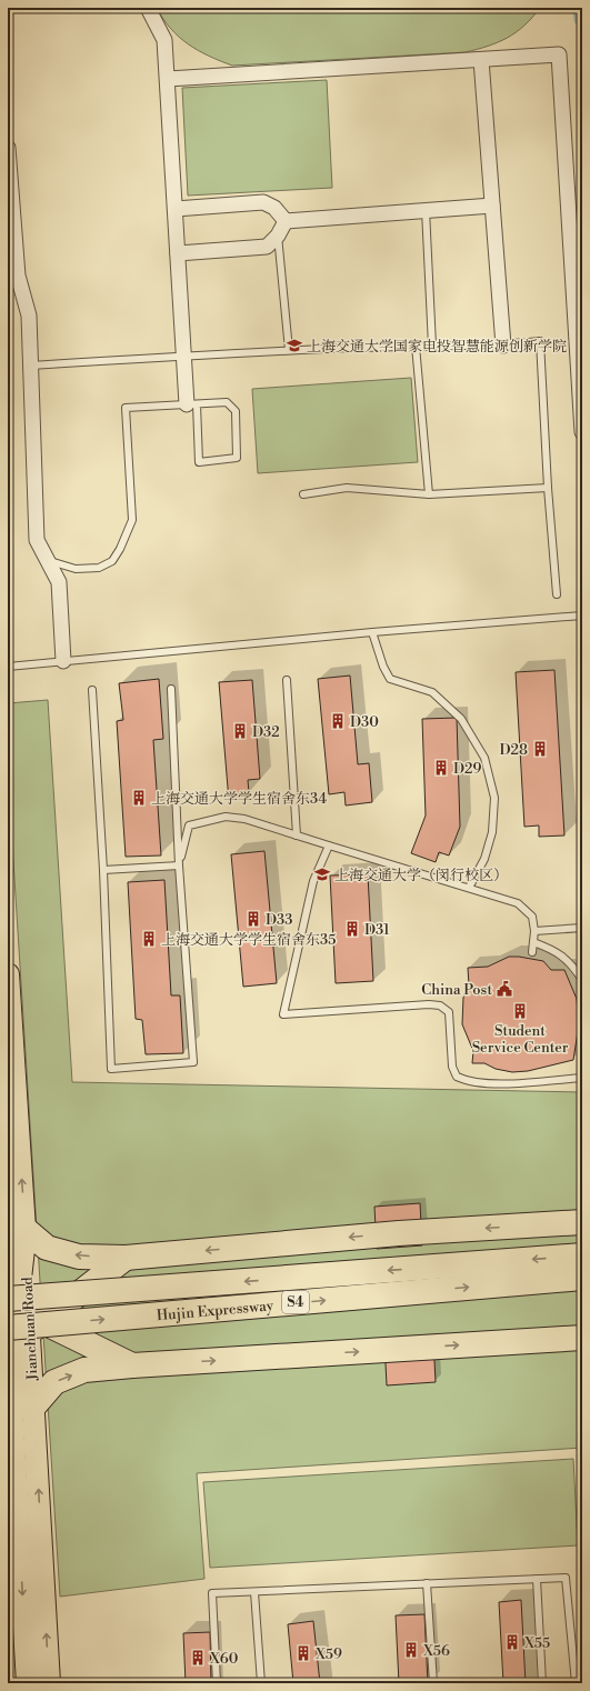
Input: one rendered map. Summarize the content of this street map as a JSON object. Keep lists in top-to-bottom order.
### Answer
{
  "streets": {
    "highway": ["S4", "Hujin Expressway"]
  },
  "places": {
    "school or university": ["上海交通大学国家电投智慧能源创新学院", "上海交通大学（闵行校区）"],
    "building": [
      "D30",
      "D32",
      "D28",
      "D29",
      "上海交通大学学生宿舍东34",
      "D33",
      "D31",
      "上海交通大学学生宿舍东35",
      "Student Service Center",
      "X55",
      "X56",
      "X59",
      "X60"
    ],
    "public building": ["China Post"]
  }
}
